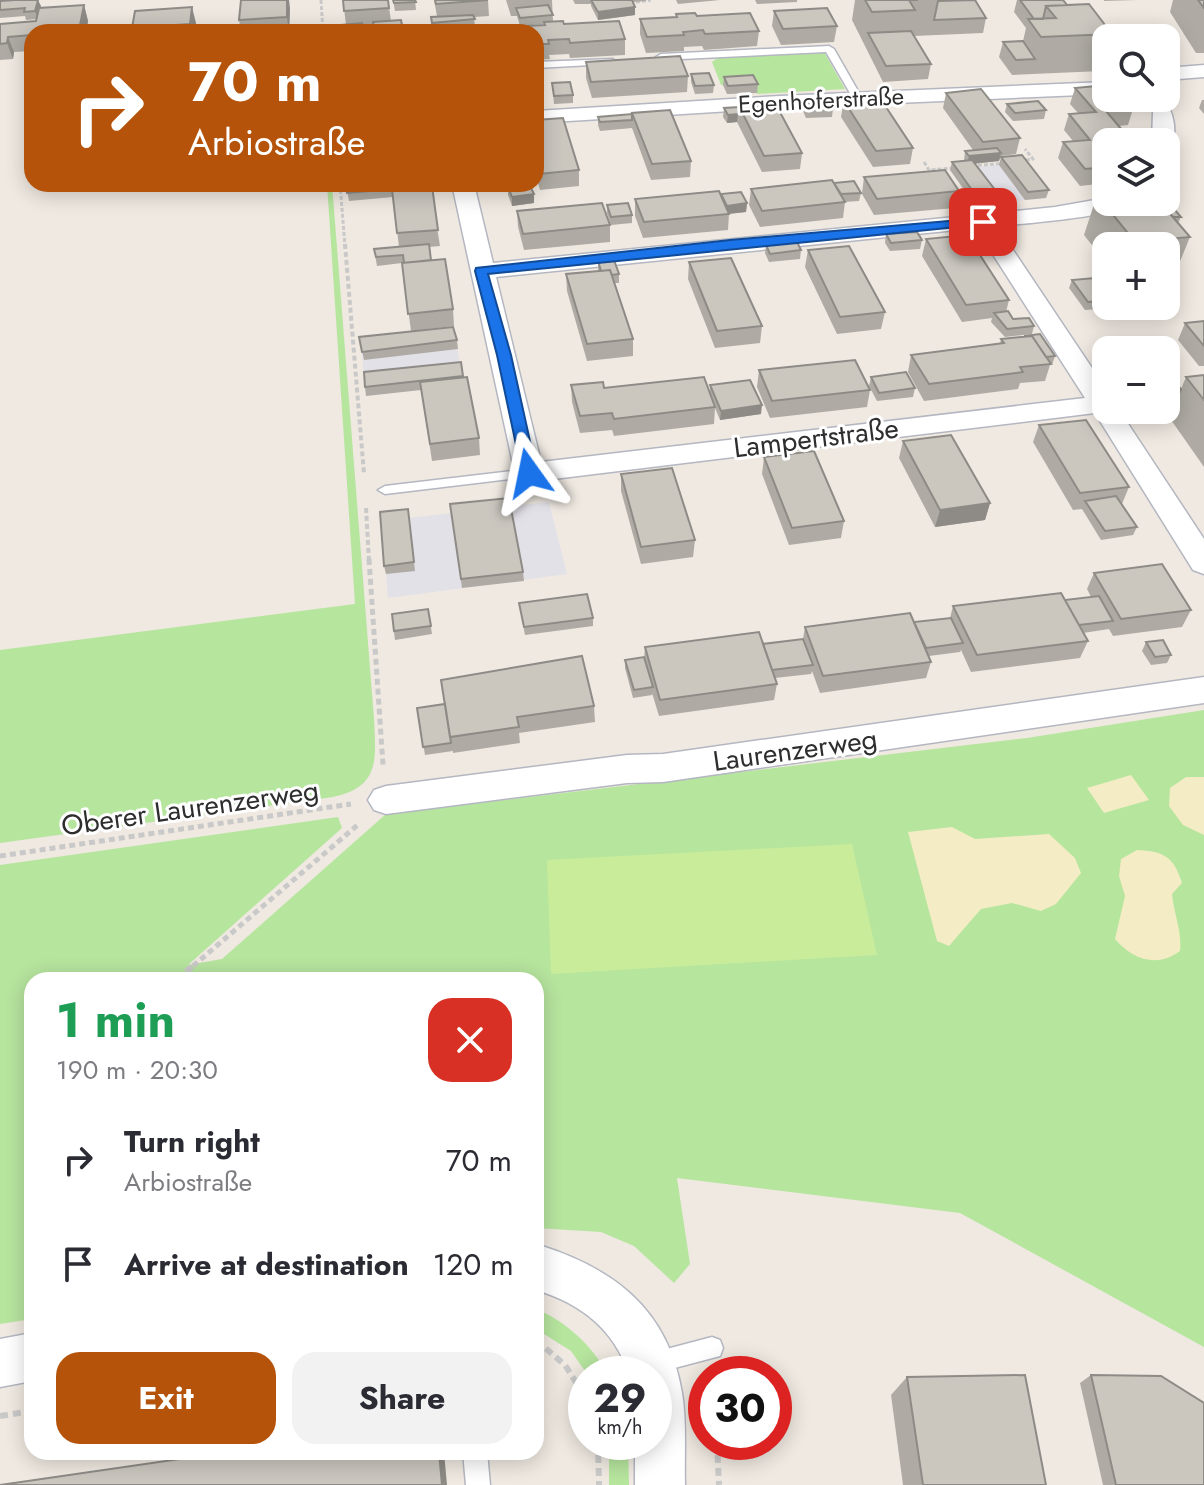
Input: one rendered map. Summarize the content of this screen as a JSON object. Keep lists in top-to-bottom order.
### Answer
{
  "streets": {
    "street": ["Egenhoferstraße", "Lampertstraße", "Laurenzerweg"],
    "path": ["Oberer Laurenzerweg"]
  },
  "crossings": [
    ["Laurenzerweg", "Oberer Laurenzerweg"]
  ],
  "page": {
    "map_buttons": ["+", "−"],
    "turn": ["70 m", "Arbiostraße"],
    "heading": ["1 min", "190 m · 20:30"],
    "list": [
      {
        "name": "Turn right",
        "note": "Arbiostraße",
        "value": "70 m"
      },
      {
        "name": "Arrive at destination",
        "value": "120 m"
      }
    ],
    "buttons": ["Exit", "Share"],
    "speed": "29 km/h",
    "limit": "30"
  }
}
